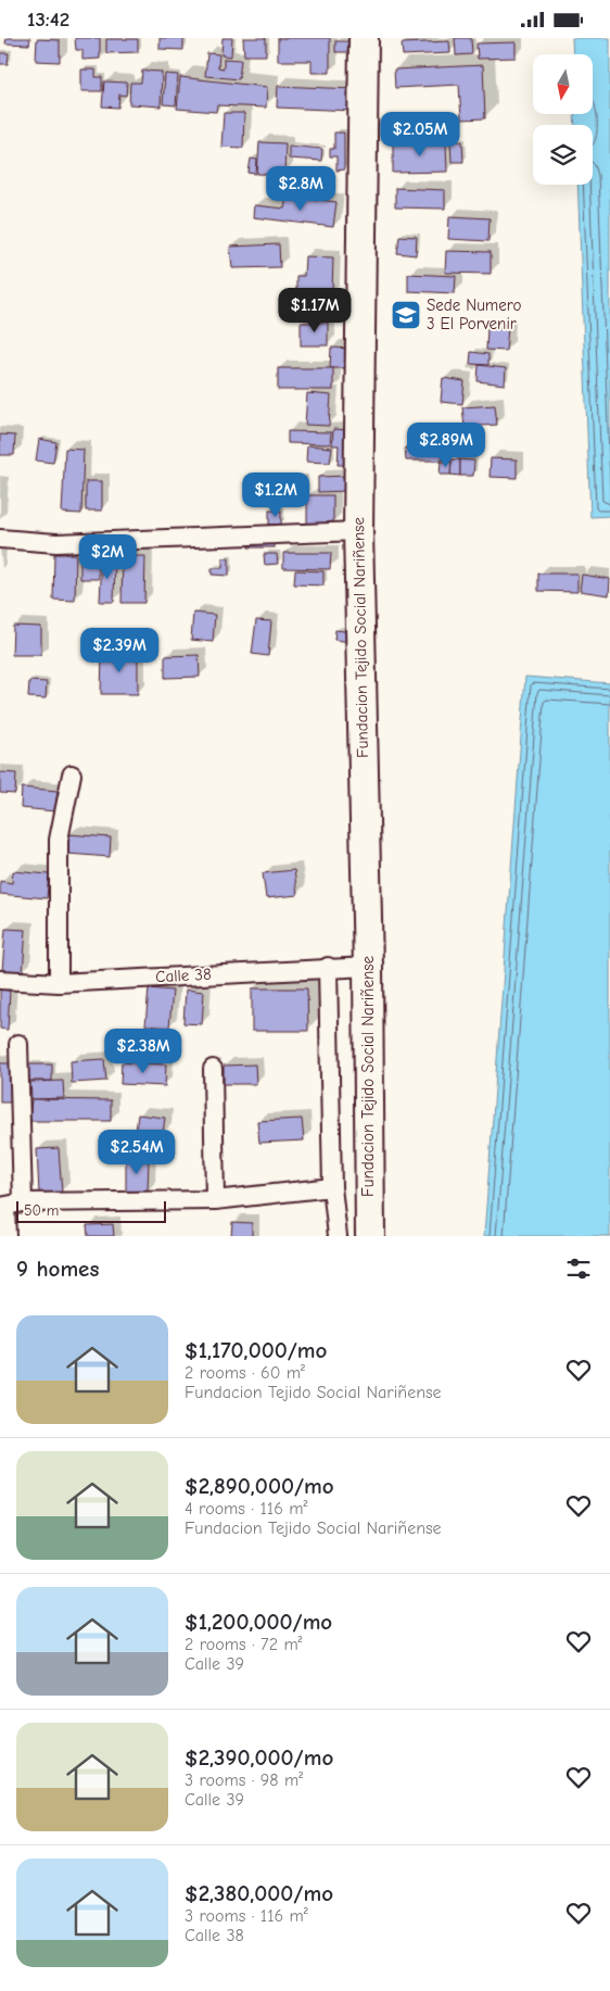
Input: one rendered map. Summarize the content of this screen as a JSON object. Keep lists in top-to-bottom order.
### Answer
{
  "streets": {
    "main road": ["Fundacion Tejido Social Nariñense"],
    "street": ["Calle 38"]
  },
  "crossings": [
    ["Fundacion Tejido Social Nariñense", "Calle 38"]
  ],
  "places": {
    "school or university": ["Sede Numero 3 El Porvenir"]
  },
  "scale_bar": "50 m",
  "north": "bottom",
  "page": {
    "status": "13:42",
    "price": [
      "$2.05M",
      "$2.8M",
      "$1.17M",
      "$2.89M",
      "$1.2M",
      "$2M",
      "$2.39M",
      "$2.38M",
      "$2.54M"
    ],
    "scale": "50 m",
    "heading": "9 homes",
    "list": [
      {
        "name": "$1,170,000/mo",
        "note": "2 rooms · 60 m² · Fundacion Tejido Social Nariñense"
      },
      {
        "name": "$2,890,000/mo",
        "note": "4 rooms · 116 m² · Fundacion Tejido Social Nariñense"
      },
      {
        "name": "$1,200,000/mo",
        "note": "2 rooms · 72 m² · Calle 39"
      },
      {
        "name": "$2,390,000/mo",
        "note": "3 rooms · 98 m² · Calle 39"
      },
      {
        "name": "$2,380,000/mo",
        "note": "3 rooms · 116 m² · Calle 38"
      }
    ]
  }
}
